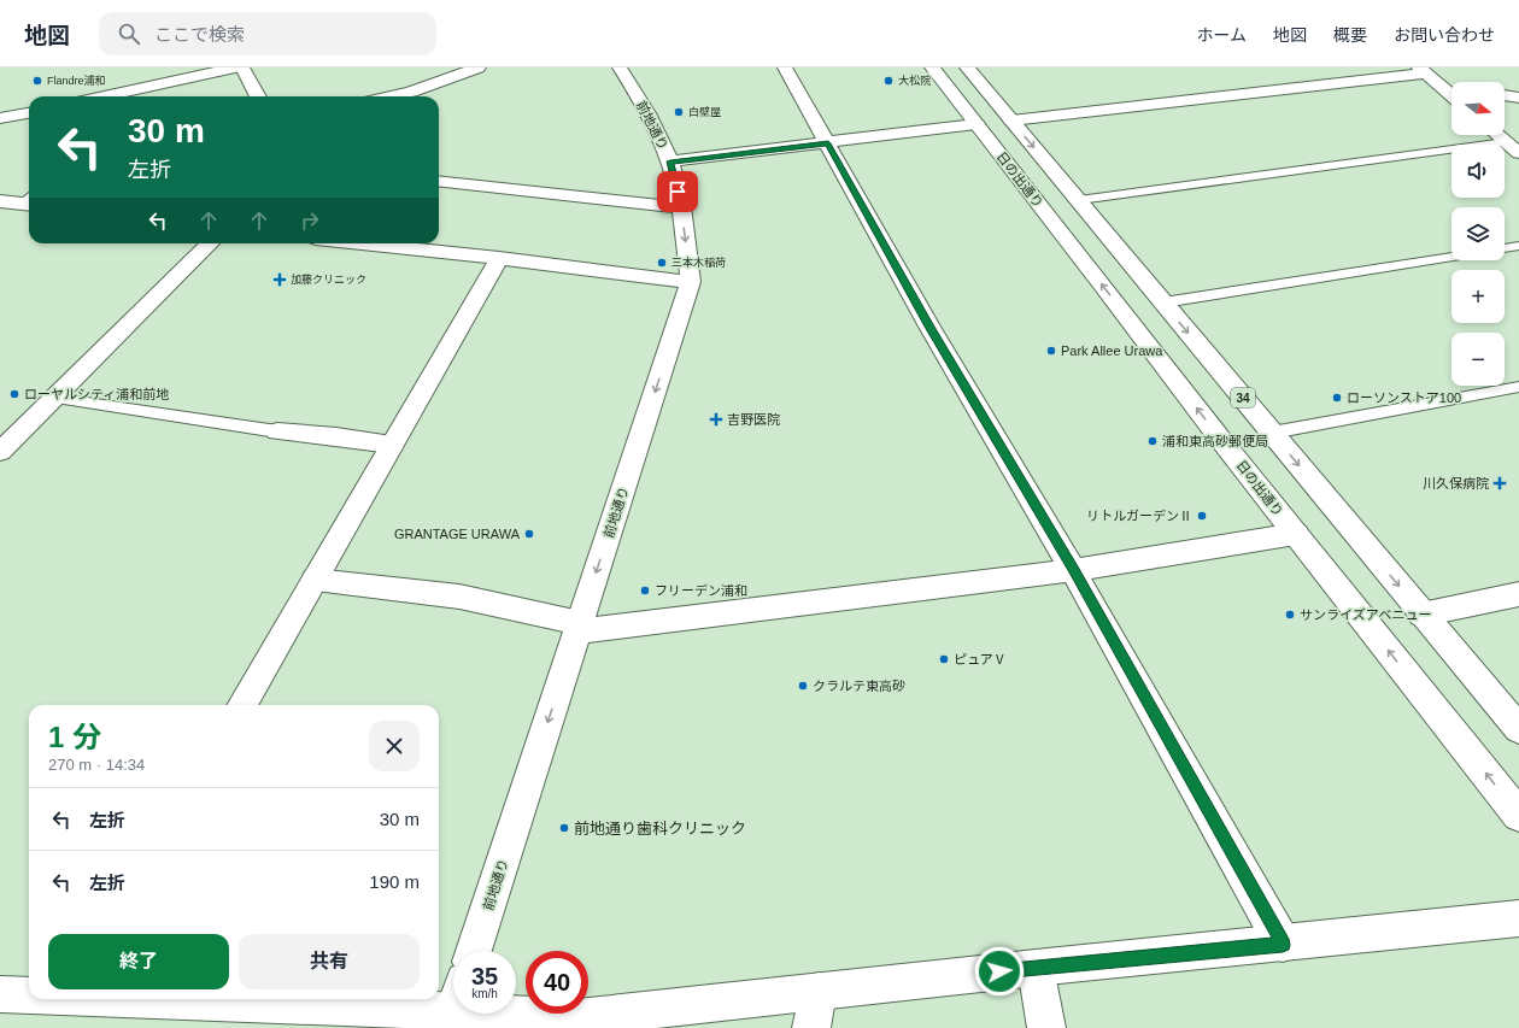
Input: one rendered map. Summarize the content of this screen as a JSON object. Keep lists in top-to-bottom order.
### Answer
{
  "streets": {
    "street": ["前地通り", "日の出通り", "34"]
  },
  "places": {
    "other": [
      "Flandre浦和",
      "大松院",
      "白壁屋",
      "三本木稲荷",
      "Park Allee Urawa",
      "ローヤルシティ浦和前地",
      "ローソンストア100",
      "浦和東高砂郵便局",
      "リトルガーデンⅡ",
      "GRANTAGE URAWA",
      "フリーデン浦和",
      "サンライズアベニュー",
      "ピュアⅤ",
      "クラルテ東高砂",
      "前地通り歯科クリニック"
    ],
    "health": ["加藤クリニック", "吉野医院", "川久保病院"]
  },
  "north": "right",
  "page": {
    "header": "地図",
    "search": "ここで検索",
    "nav": [
      "ホーム",
      "地図",
      "概要",
      "お問い合わせ"
    ],
    "map_buttons": ["+", "−"],
    "turn": ["30 m", "左折"],
    "heading": ["1 分", "270 m · 14:34"],
    "list": [
      {
        "name": "左折",
        "value": "30 m"
      },
      {
        "name": "左折",
        "value": "190 m"
      }
    ],
    "buttons": ["終了", "共有"],
    "speed": "35 km/h",
    "limit": "40"
  }
}
